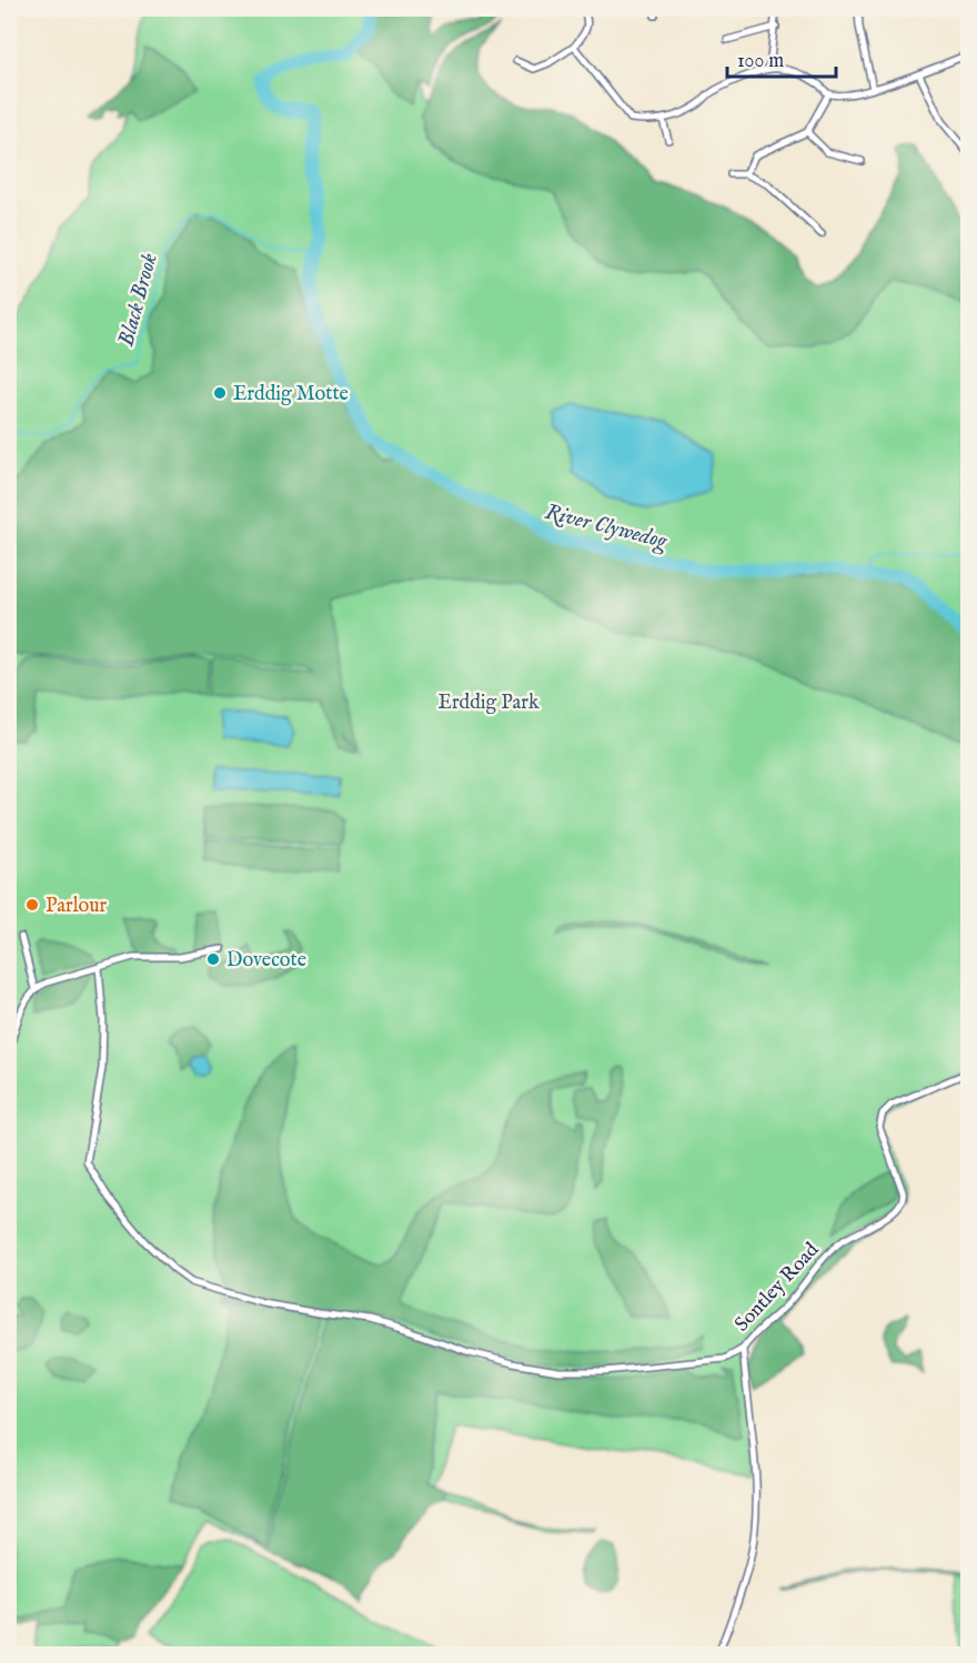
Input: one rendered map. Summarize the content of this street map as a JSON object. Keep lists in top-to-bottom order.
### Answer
{
  "streets": {
    "street": ["Sontley Road"]
  },
  "water": ["Black Brook", "River Clywedog"],
  "parks": ["Erddig Park"],
  "places": ["Erddig Motte", "Parlour", "Dovecote"],
  "scale_bar": "100 m"
}
